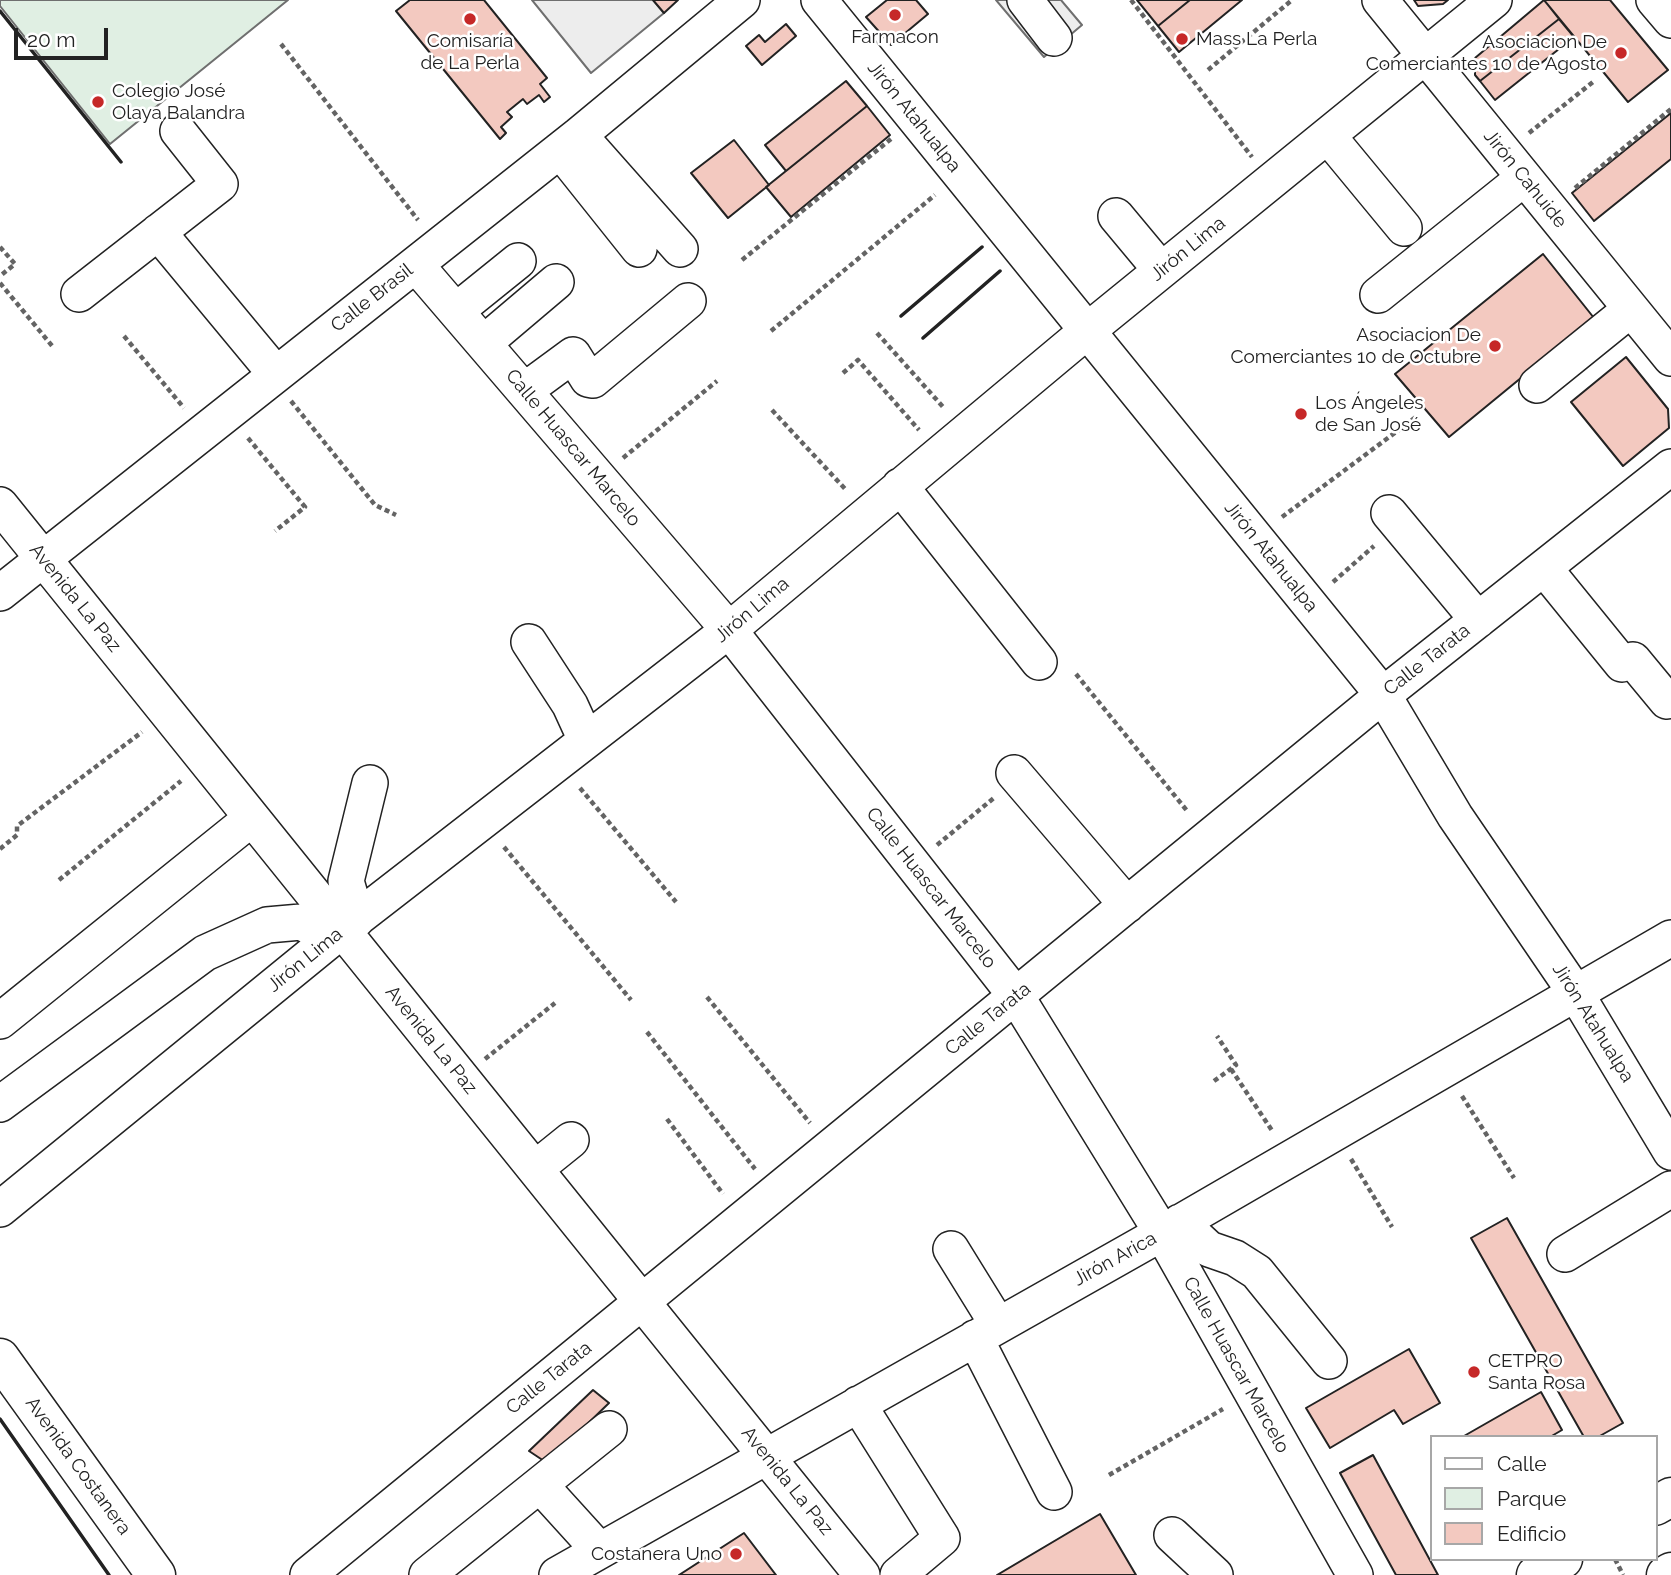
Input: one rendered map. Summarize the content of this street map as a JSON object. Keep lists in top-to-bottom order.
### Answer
{
  "streets": {
    "main road": ["Avenida Costanera"],
    "street": [
      "Jirón Atahualpa",
      "Jirón Cahuide",
      "Jirón Lima",
      "Calle Brasil",
      "Calle Huascar Marcelo",
      "Avenida La Paz",
      "Calle Tarata",
      "Jirón Arica"
    ]
  },
  "crossings": [
    ["Jirón Atahualpa", "Jirón Lima"],
    ["Jirón Atahualpa", "Calle Tarata"],
    ["Jirón Atahualpa", "Jirón Arica"],
    ["Jirón Cahuide", "Jirón Lima"],
    ["Jirón Lima", "Calle Huascar Marcelo"],
    ["Jirón Lima", "Avenida La Paz"],
    ["Calle Brasil", "Calle Huascar Marcelo"],
    ["Calle Brasil", "Avenida La Paz"],
    ["Calle Huascar Marcelo", "Calle Tarata"],
    ["Calle Huascar Marcelo", "Jirón Arica"],
    ["Avenida La Paz", "Calle Tarata"],
    ["Avenida La Paz", "Jirón Arica"]
  ],
  "places": [
    "Farmacon",
    "Comisaría de La Perla",
    "Mass La Perla",
    "Asociacion De Comerciantes 10 de Agosto",
    "Colegio José Olaya Balandra",
    "Asociacion De Comerciantes 10 de Octubre",
    "Los Ángeles de San José",
    "CETPRO Santa Rosa",
    "Costanera Uno"
  ],
  "legend": ["Calle", "Parque", "Edificio"],
  "scale_bar": "20 m"
}
